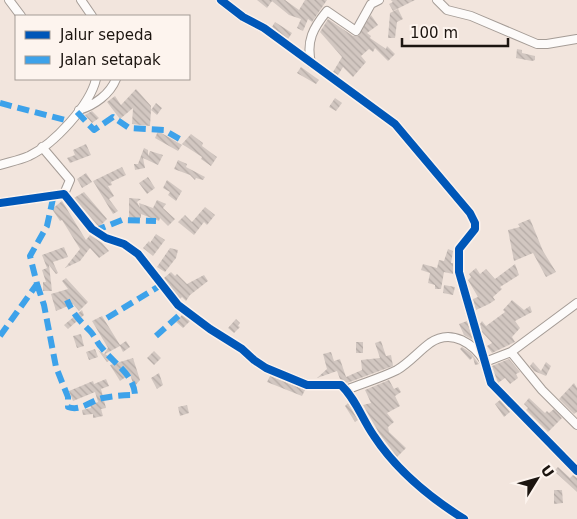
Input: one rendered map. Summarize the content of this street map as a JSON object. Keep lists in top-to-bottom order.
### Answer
{
  "legend": ["Jalur sepeda", "Jalan setapak"],
  "scale_bar": "100 m",
  "north": "top right"
}
